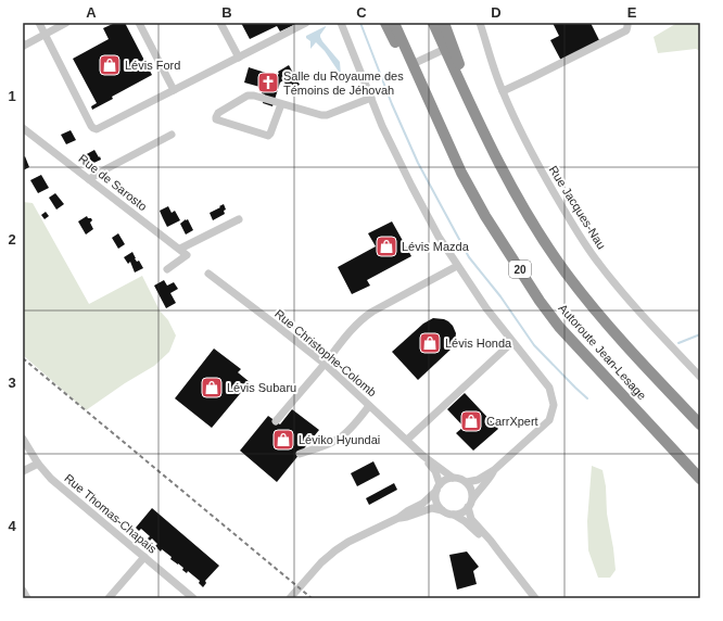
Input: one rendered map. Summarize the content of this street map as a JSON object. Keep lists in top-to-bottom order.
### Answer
{
  "streets": {
    "highway": ["20", "Autoroute Jean-Lesage"],
    "street": [
      "Rue de Sarosto",
      "Rue Jacques-Nau",
      "Rue Christophe-Colomb",
      "Rue Thomas-Chapais"
    ]
  },
  "places": {
    "shop": [
      "Lévis Ford",
      "Lévis Mazda",
      "Lévis Honda",
      "Lévis Subaru",
      "CarrXpert",
      "Léviko Hyundai"
    ],
    "church": ["Salle du Royaume des Témoins de Jéhovah"]
  },
  "grid": {
    "columns": [
      "A",
      "B",
      "C",
      "D",
      "E"
    ],
    "rows": [
      "1",
      "2",
      "3",
      "4"
    ]
  }
}
